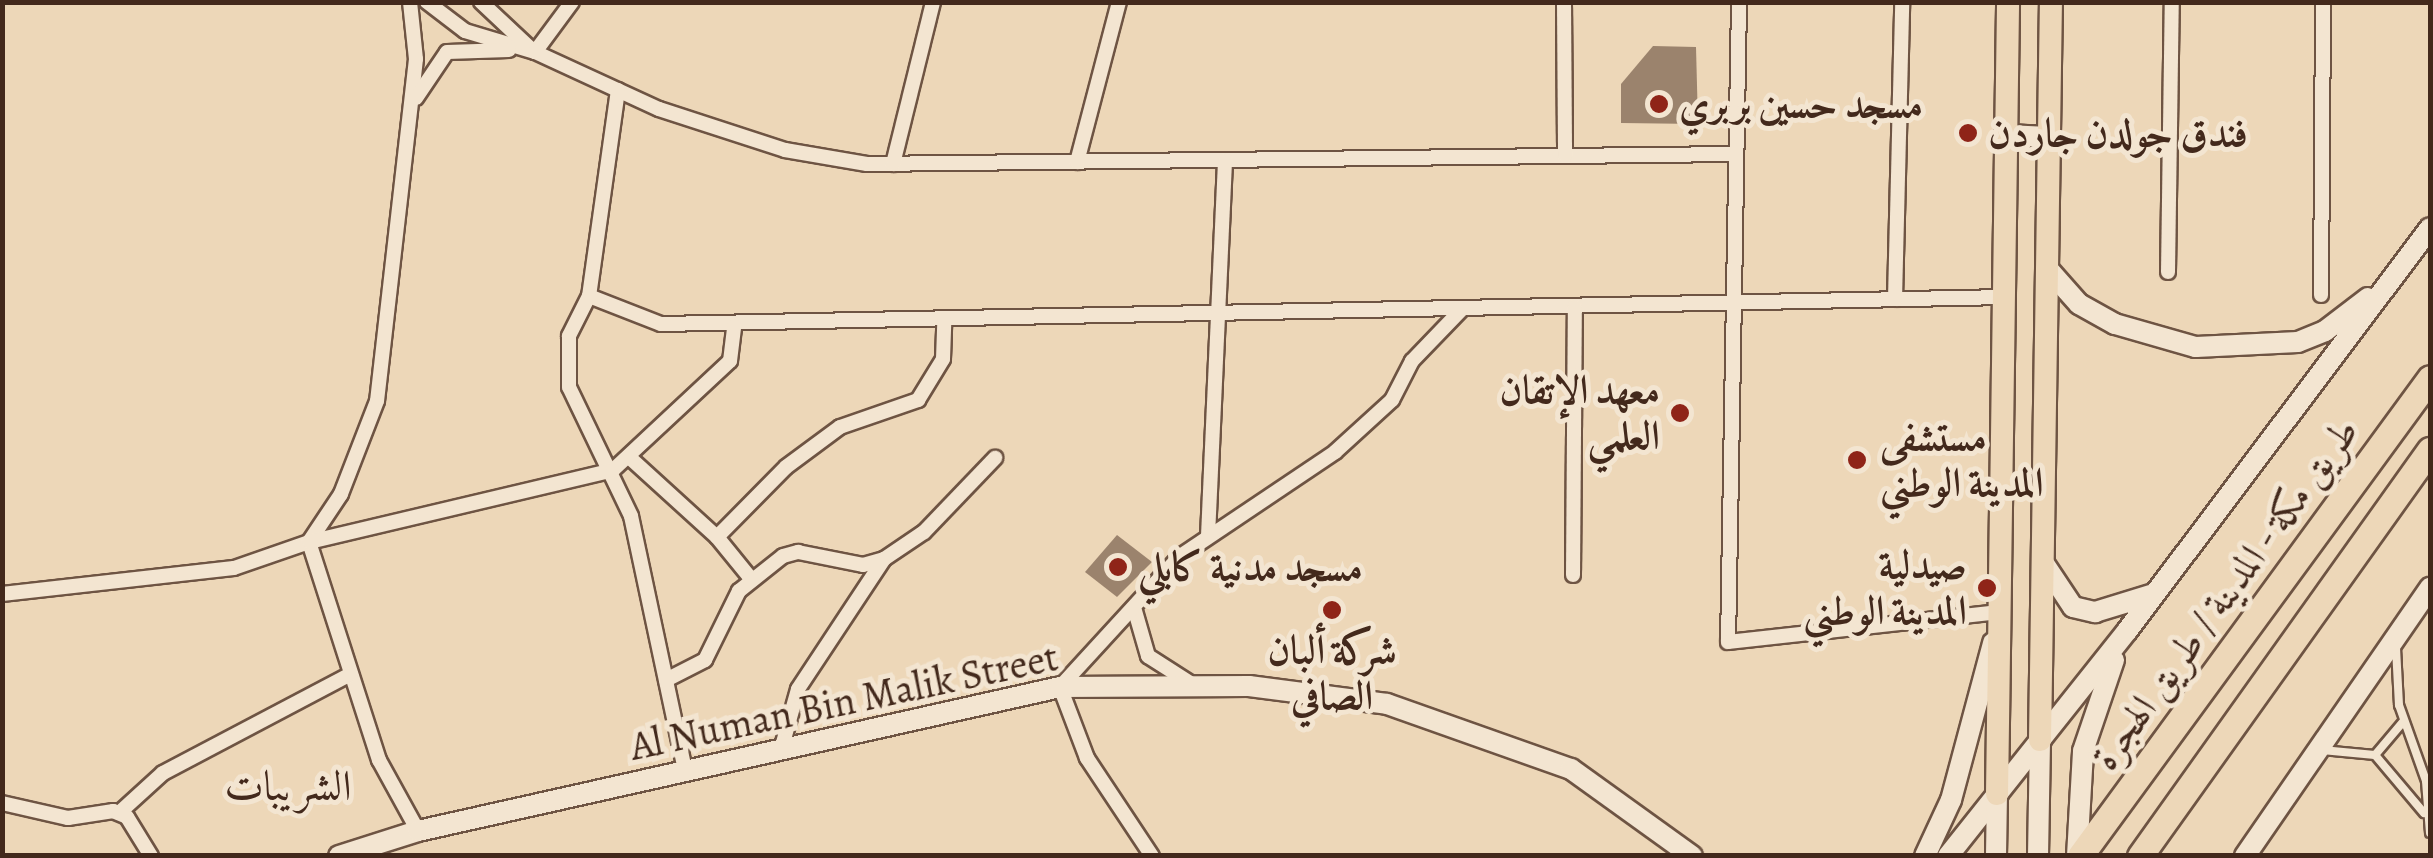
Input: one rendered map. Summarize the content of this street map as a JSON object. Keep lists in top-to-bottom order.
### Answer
{
  "streets": {
    "highway": ["طريق مكة - المدينة / طريق الهجرة"],
    "main road": ["Al Numan Bin Malik Street"]
  },
  "districts": ["الشريبات"],
  "places": [
    "مسجد حسين بربري",
    "فندق جولدن جاردن",
    "معهد الإتقان العلمي",
    "مستشفى المدينة الوطني",
    "مسجد مدنية كابلي",
    "صيدلية المدينة الوطني",
    "شركة ألبان الصافي"
  ]
}
